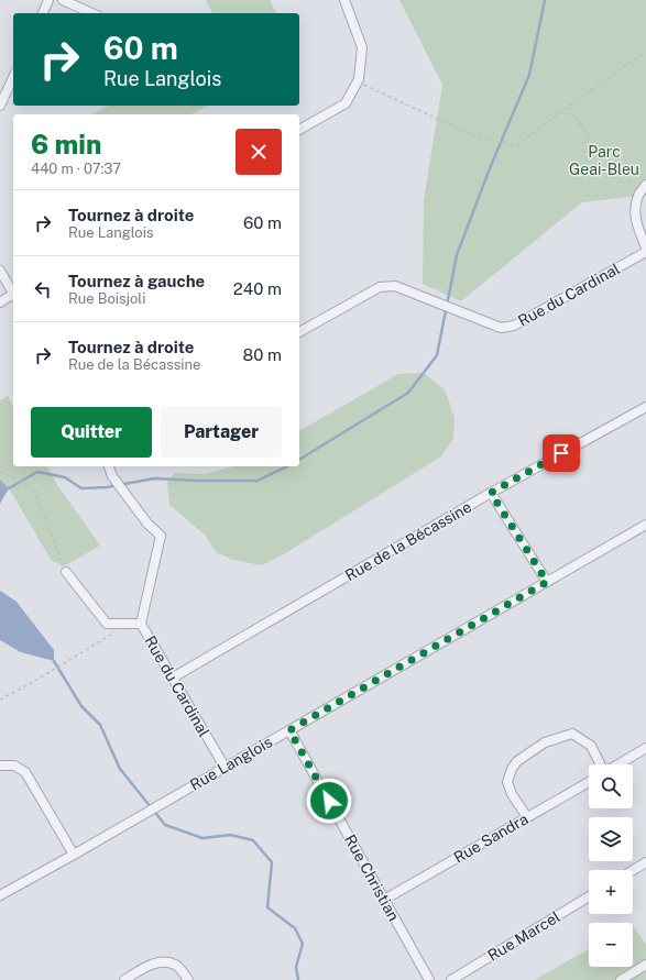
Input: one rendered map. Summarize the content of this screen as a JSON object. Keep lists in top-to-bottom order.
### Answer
{
  "streets": {
    "street": [
      "Rue du Cardinal",
      "Rue de la Bécassine",
      "Rue Langlois",
      "Rue Sandra",
      "Rue Christian",
      "Rue Marcel"
    ]
  },
  "crossings": [
    ["Rue du Cardinal", "Rue de la Bécassine"],
    ["Rue du Cardinal", "Rue Langlois"],
    ["Rue Langlois", "Rue Christian"],
    ["Rue Sandra", "Rue Christian"]
  ],
  "parks": ["Parc Geai-Bleu"],
  "page": {
    "turn": ["60 m", "Rue Langlois"],
    "heading": ["6 min", "440 m · 07:37"],
    "list": [
      {
        "name": "Tournez à droite",
        "note": "Rue Langlois",
        "value": "60 m"
      },
      {
        "name": "Tournez à gauche",
        "note": "Rue Boisjoli",
        "value": "240 m"
      },
      {
        "name": "Tournez à droite",
        "note": "Rue de la Bécassine",
        "value": "80 m"
      }
    ],
    "buttons": ["Quitter", "Partager"],
    "map_buttons": ["+", "−"]
  }
}
